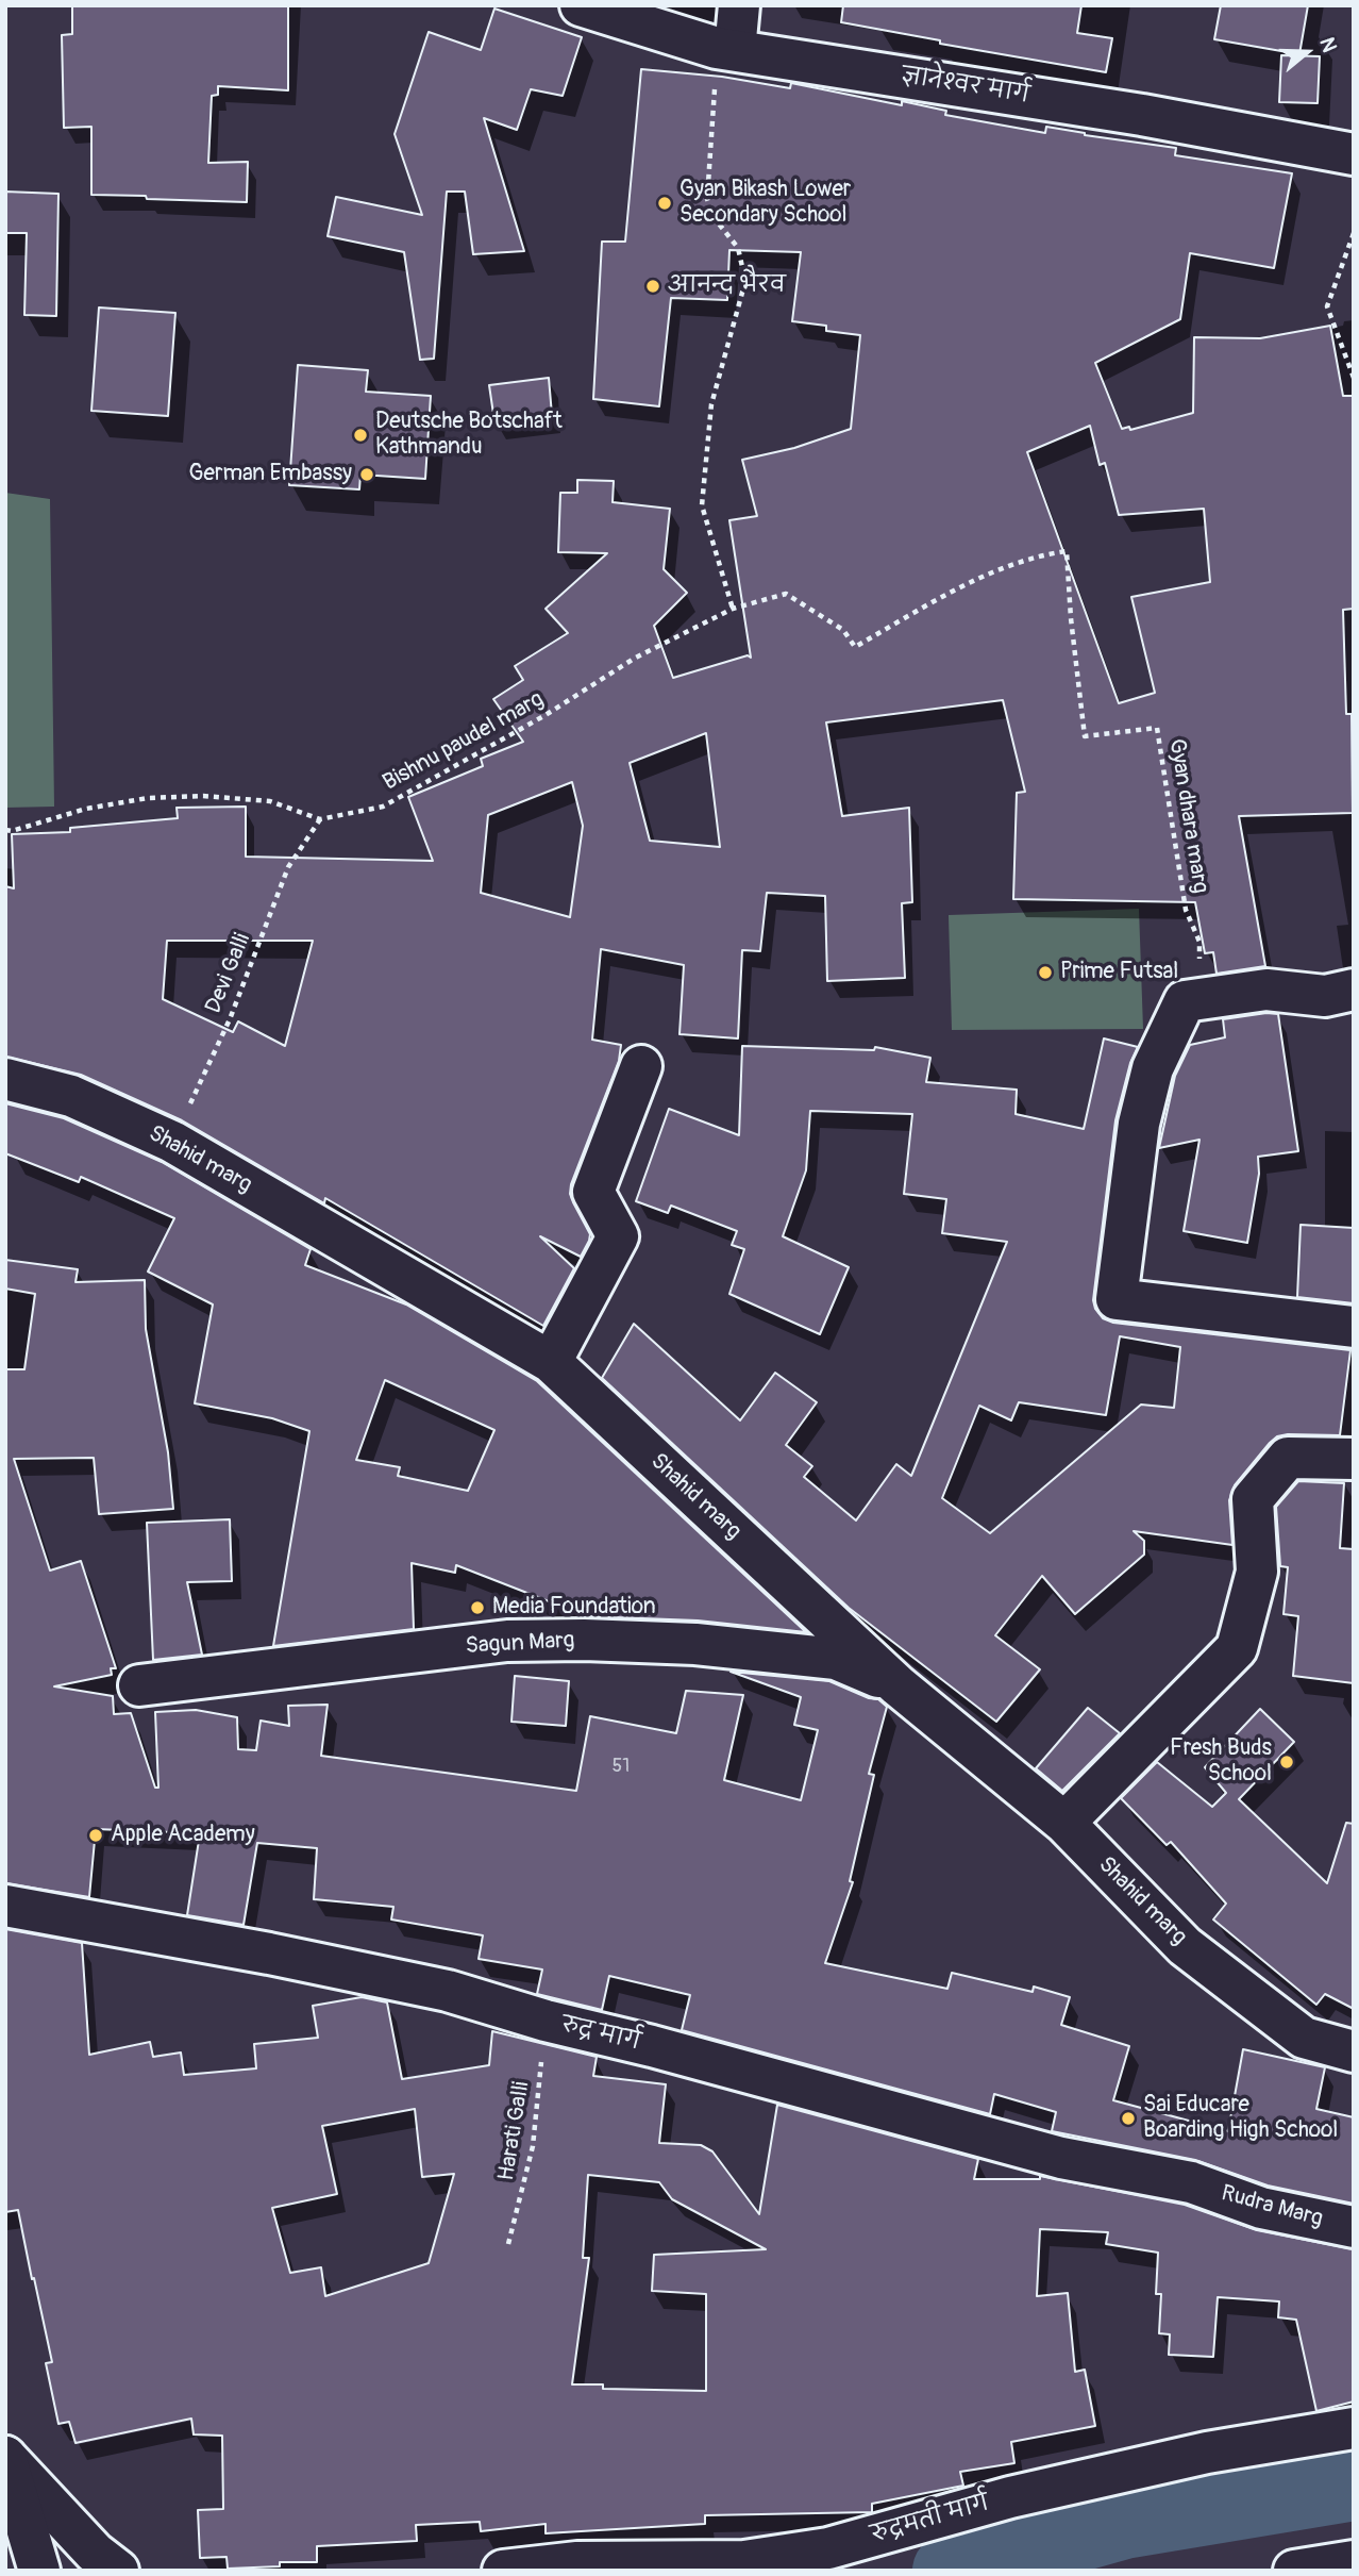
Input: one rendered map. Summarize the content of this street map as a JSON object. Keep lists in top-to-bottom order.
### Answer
{
  "streets": {
    "street": [
      "ज्ञानेश्वर मार्ग",
      "Shahid marg",
      "Sagun Marg",
      "रुद्र मार्ग",
      "Rudra Marg",
      "रुद्रमती मार्ग"
    ],
    "path": [
      "Bishnu paudel marg",
      "Gyan dhara marg",
      "Devi Galli",
      "Harati Galli"
    ]
  },
  "crossings": [
    ["Bishnu paudel marg", "Gyan dhara marg"],
    ["Bishnu paudel marg", "Devi Galli"],
    ["Devi Galli", "Shahid marg"],
    ["Shahid marg", "Sagun Marg"],
    ["रुद्र मार्ग", "Harati Galli"],
    ["रुद्र मार्ग", "Rudra Marg"]
  ],
  "places": [
    "Gyan Bikash Lower Secondary School",
    "आनन्द भैरव",
    "Deutsche Botschaft Kathmandu",
    "German Embassy",
    "Prime Futsal",
    "Media Foundation",
    "Fresh Buds School",
    "Apple Academy",
    "Sai Educare Boarding High School"
  ],
  "house_numbers": ["51"],
  "north": "right"
}
